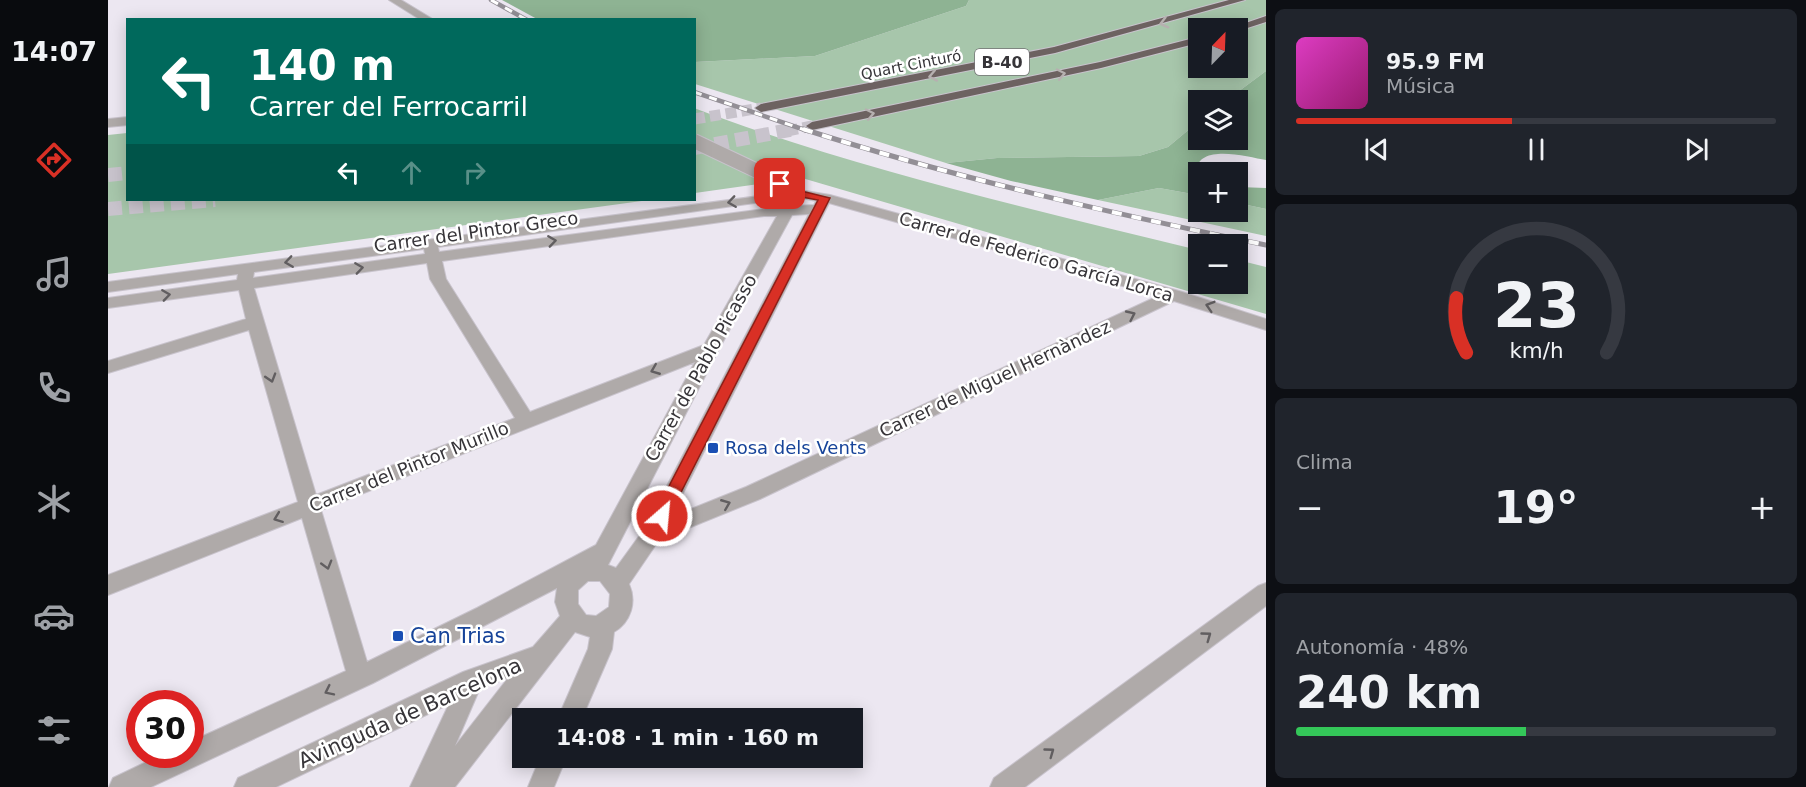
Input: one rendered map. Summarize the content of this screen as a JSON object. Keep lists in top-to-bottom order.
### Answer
{
  "streets": {
    "highway": ["B-40", "Quart Cinturó"],
    "street": [
      "Carrer del Pintor Greco",
      "Carrer de Federico García Lorca",
      "Carrer de Pablo Picasso",
      "Carrer de Miguel Hernàndez",
      "Carrer del Pintor Murillo",
      "Avinguda de Barcelona"
    ]
  },
  "crossings": [
    ["Carrer del Pintor Greco", "Carrer de Federico García Lorca"],
    ["Carrer del Pintor Greco", "Carrer de Pablo Picasso"],
    ["Carrer de Federico García Lorca", "Carrer de Pablo Picasso"],
    ["Carrer de Federico García Lorca", "Carrer de Miguel Hernàndez"],
    ["Carrer de Pablo Picasso", "Carrer de Miguel Hernàndez"],
    ["Carrer de Pablo Picasso", "Carrer del Pintor Murillo"]
  ],
  "one_way": ["Carrer de Miguel Hernàndez", "Carrer del Pintor Murillo"],
  "places": {
    "transit": ["Rosa dels Vents", "Can Trias"]
  },
  "north": "top right",
  "page": {
    "tabs": "14:07",
    "map_buttons": ["+", "−"],
    "turn": ["140 m", "Carrer del Ferrocarril"],
    "song": ["95.9 FM", "Música"],
    "tile": [
      "Clima",
      ["Autonomía · 48%", "240 km"]
    ],
    "heat": ["−", "19°", "+"],
    "limit": "30",
    "trip": "14:08 · 1 min · 160 m",
    "gauge": ["23", "km/h"]
  }
}
